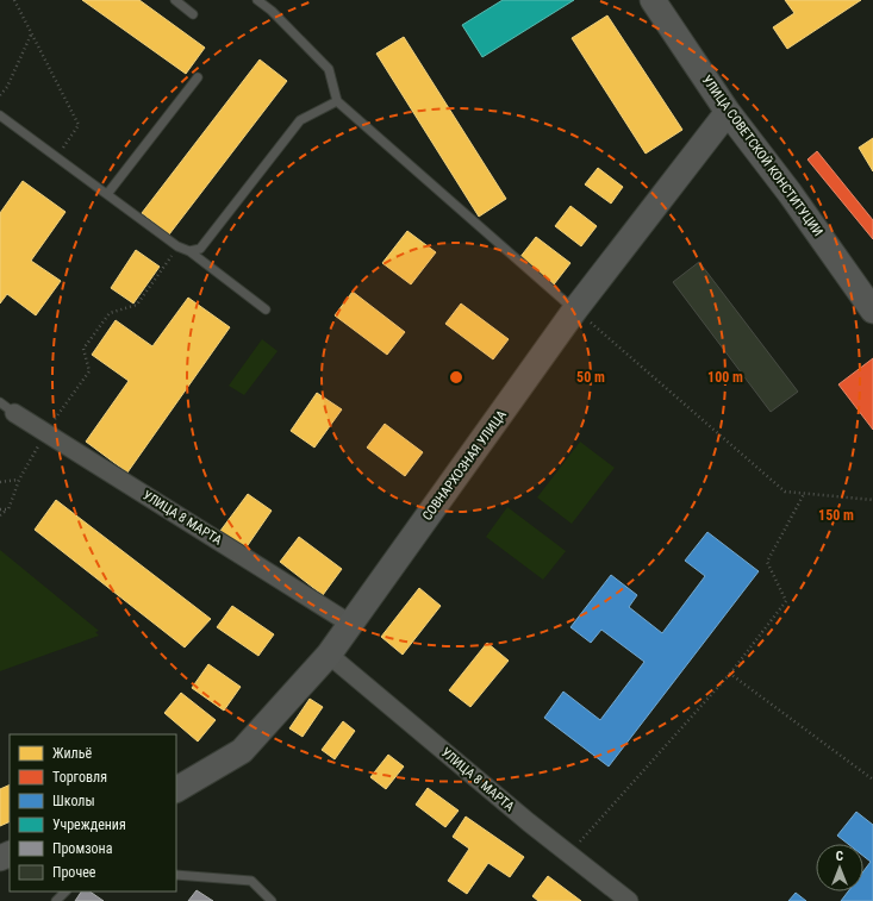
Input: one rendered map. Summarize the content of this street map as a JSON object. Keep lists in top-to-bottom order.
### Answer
{
  "streets": {
    "street": ["УЛИЦА СОВЕТСКОЙ КОНСТИТУЦИИ", "СОВНАРХОЗНАЯ УЛИЦА", "УЛИЦА 8 МАРТА"]
  },
  "crossings": [
    ["УЛИЦА СОВЕТСКОЙ КОНСТИТУЦИИ", "СОВНАРХОЗНАЯ УЛИЦА"],
    ["СОВНАРХОЗНАЯ УЛИЦА", "УЛИЦА 8 МАРТА"]
  ],
  "legend": [
    "Жильё",
    "Торговля",
    "Школы",
    "Учреждения",
    "Промзона",
    "Прочее"
  ],
  "north": "top",
  "rings": ["50 m", "100 m", "150 m"]
}
